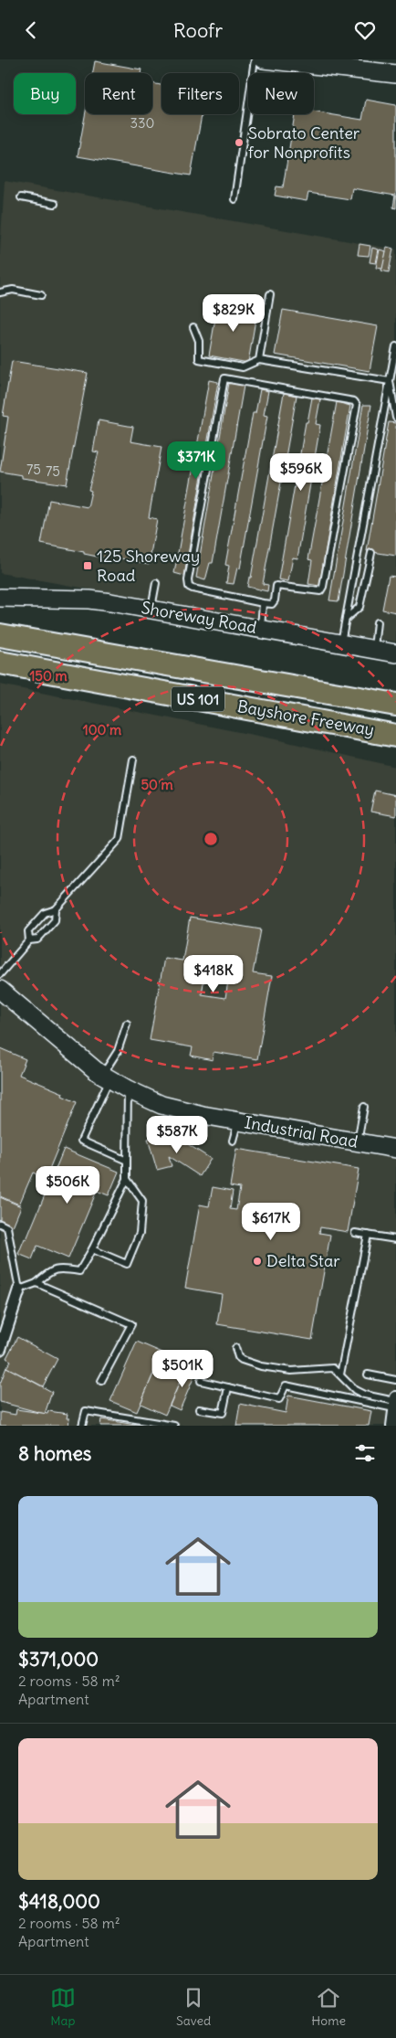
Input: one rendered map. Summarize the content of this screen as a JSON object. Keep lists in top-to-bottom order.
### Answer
{
  "streets": {
    "highway": ["US 101", "Bayshore Freeway"],
    "main road": ["Shoreway Road", "Industrial Road"]
  },
  "places": {
    "other": ["Sobrato Center for Nonprofits", "Delta Star"],
    "transit": ["125 Shoreway Road"]
  },
  "house_numbers": ["330", "75", "75"],
  "page": {
    "header": "Roofr",
    "chip": [
      "Buy",
      "Rent",
      "Filters",
      "New"
    ],
    "price": [
      "$829K",
      "$371K",
      "$596K",
      "$418K",
      "$587K",
      "$506K",
      "$617K",
      "$501K"
    ],
    "heading": "8 homes",
    "list": [
      {
        "name": "$371,000",
        "note": "2 rooms · 58 m² · Apartment"
      },
      {
        "name": "$418,000",
        "note": "2 rooms · 58 m² · Apartment"
      }
    ],
    "tabs": ["Map", "Saved", "Home"]
  },
  "rings": ["150 m", "100 m", "50 m"]
}
